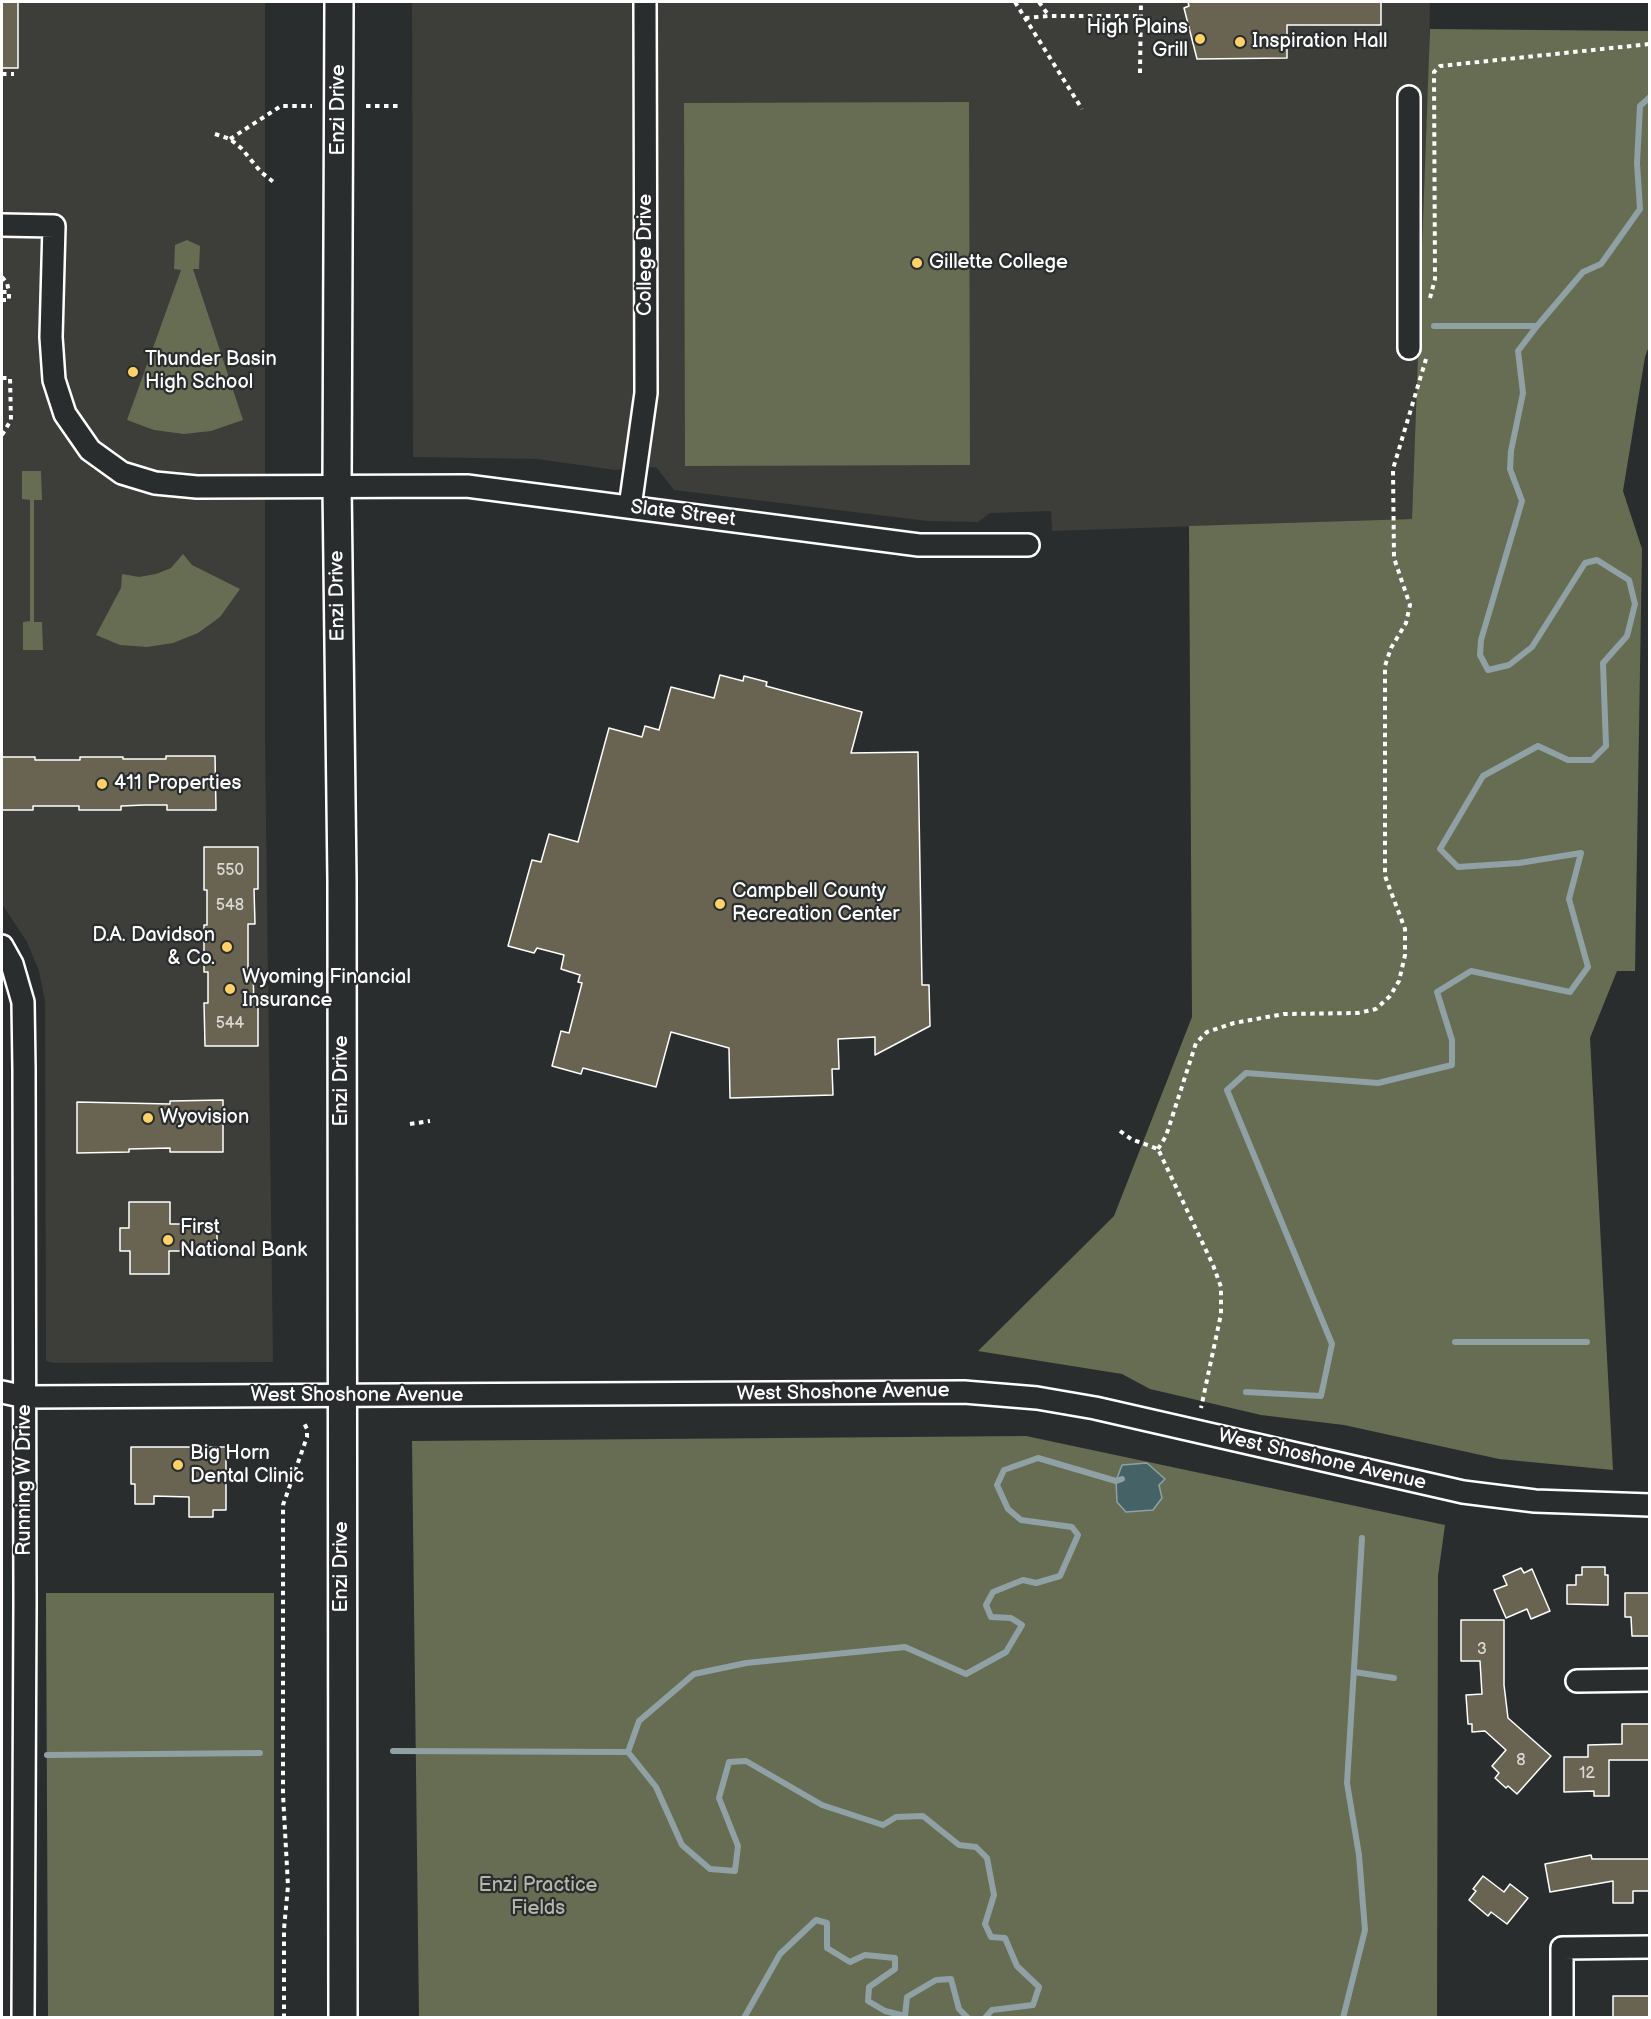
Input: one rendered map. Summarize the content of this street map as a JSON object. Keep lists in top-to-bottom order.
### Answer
{
  "streets": {
    "main road": ["Enzi Drive"],
    "street": [
      "College Drive",
      "Slate Street",
      "West Shoshone Avenue",
      "Running W Drive"
    ]
  },
  "crossings": [
    ["Enzi Drive", "Slate Street"],
    ["Enzi Drive", "West Shoshone Avenue"],
    ["College Drive", "Slate Street"],
    ["West Shoshone Avenue", "Running W Drive"]
  ],
  "parks": ["Enzi Practice Fields"],
  "places": [
    "High Plains Grill",
    "Inspiration Hall",
    "Gillette College",
    "Thunder Basin High School",
    "411 Properties",
    "Campbell County Recreation Center",
    "D.A. Davidson & Co.",
    "Wyoming Financial Insurance",
    "Wyovision",
    "First National Bank",
    "Big Horn Dental Clinic"
  ],
  "house_numbers": [
    "550",
    "548",
    "544",
    "3",
    "8",
    "12"
  ]
}
